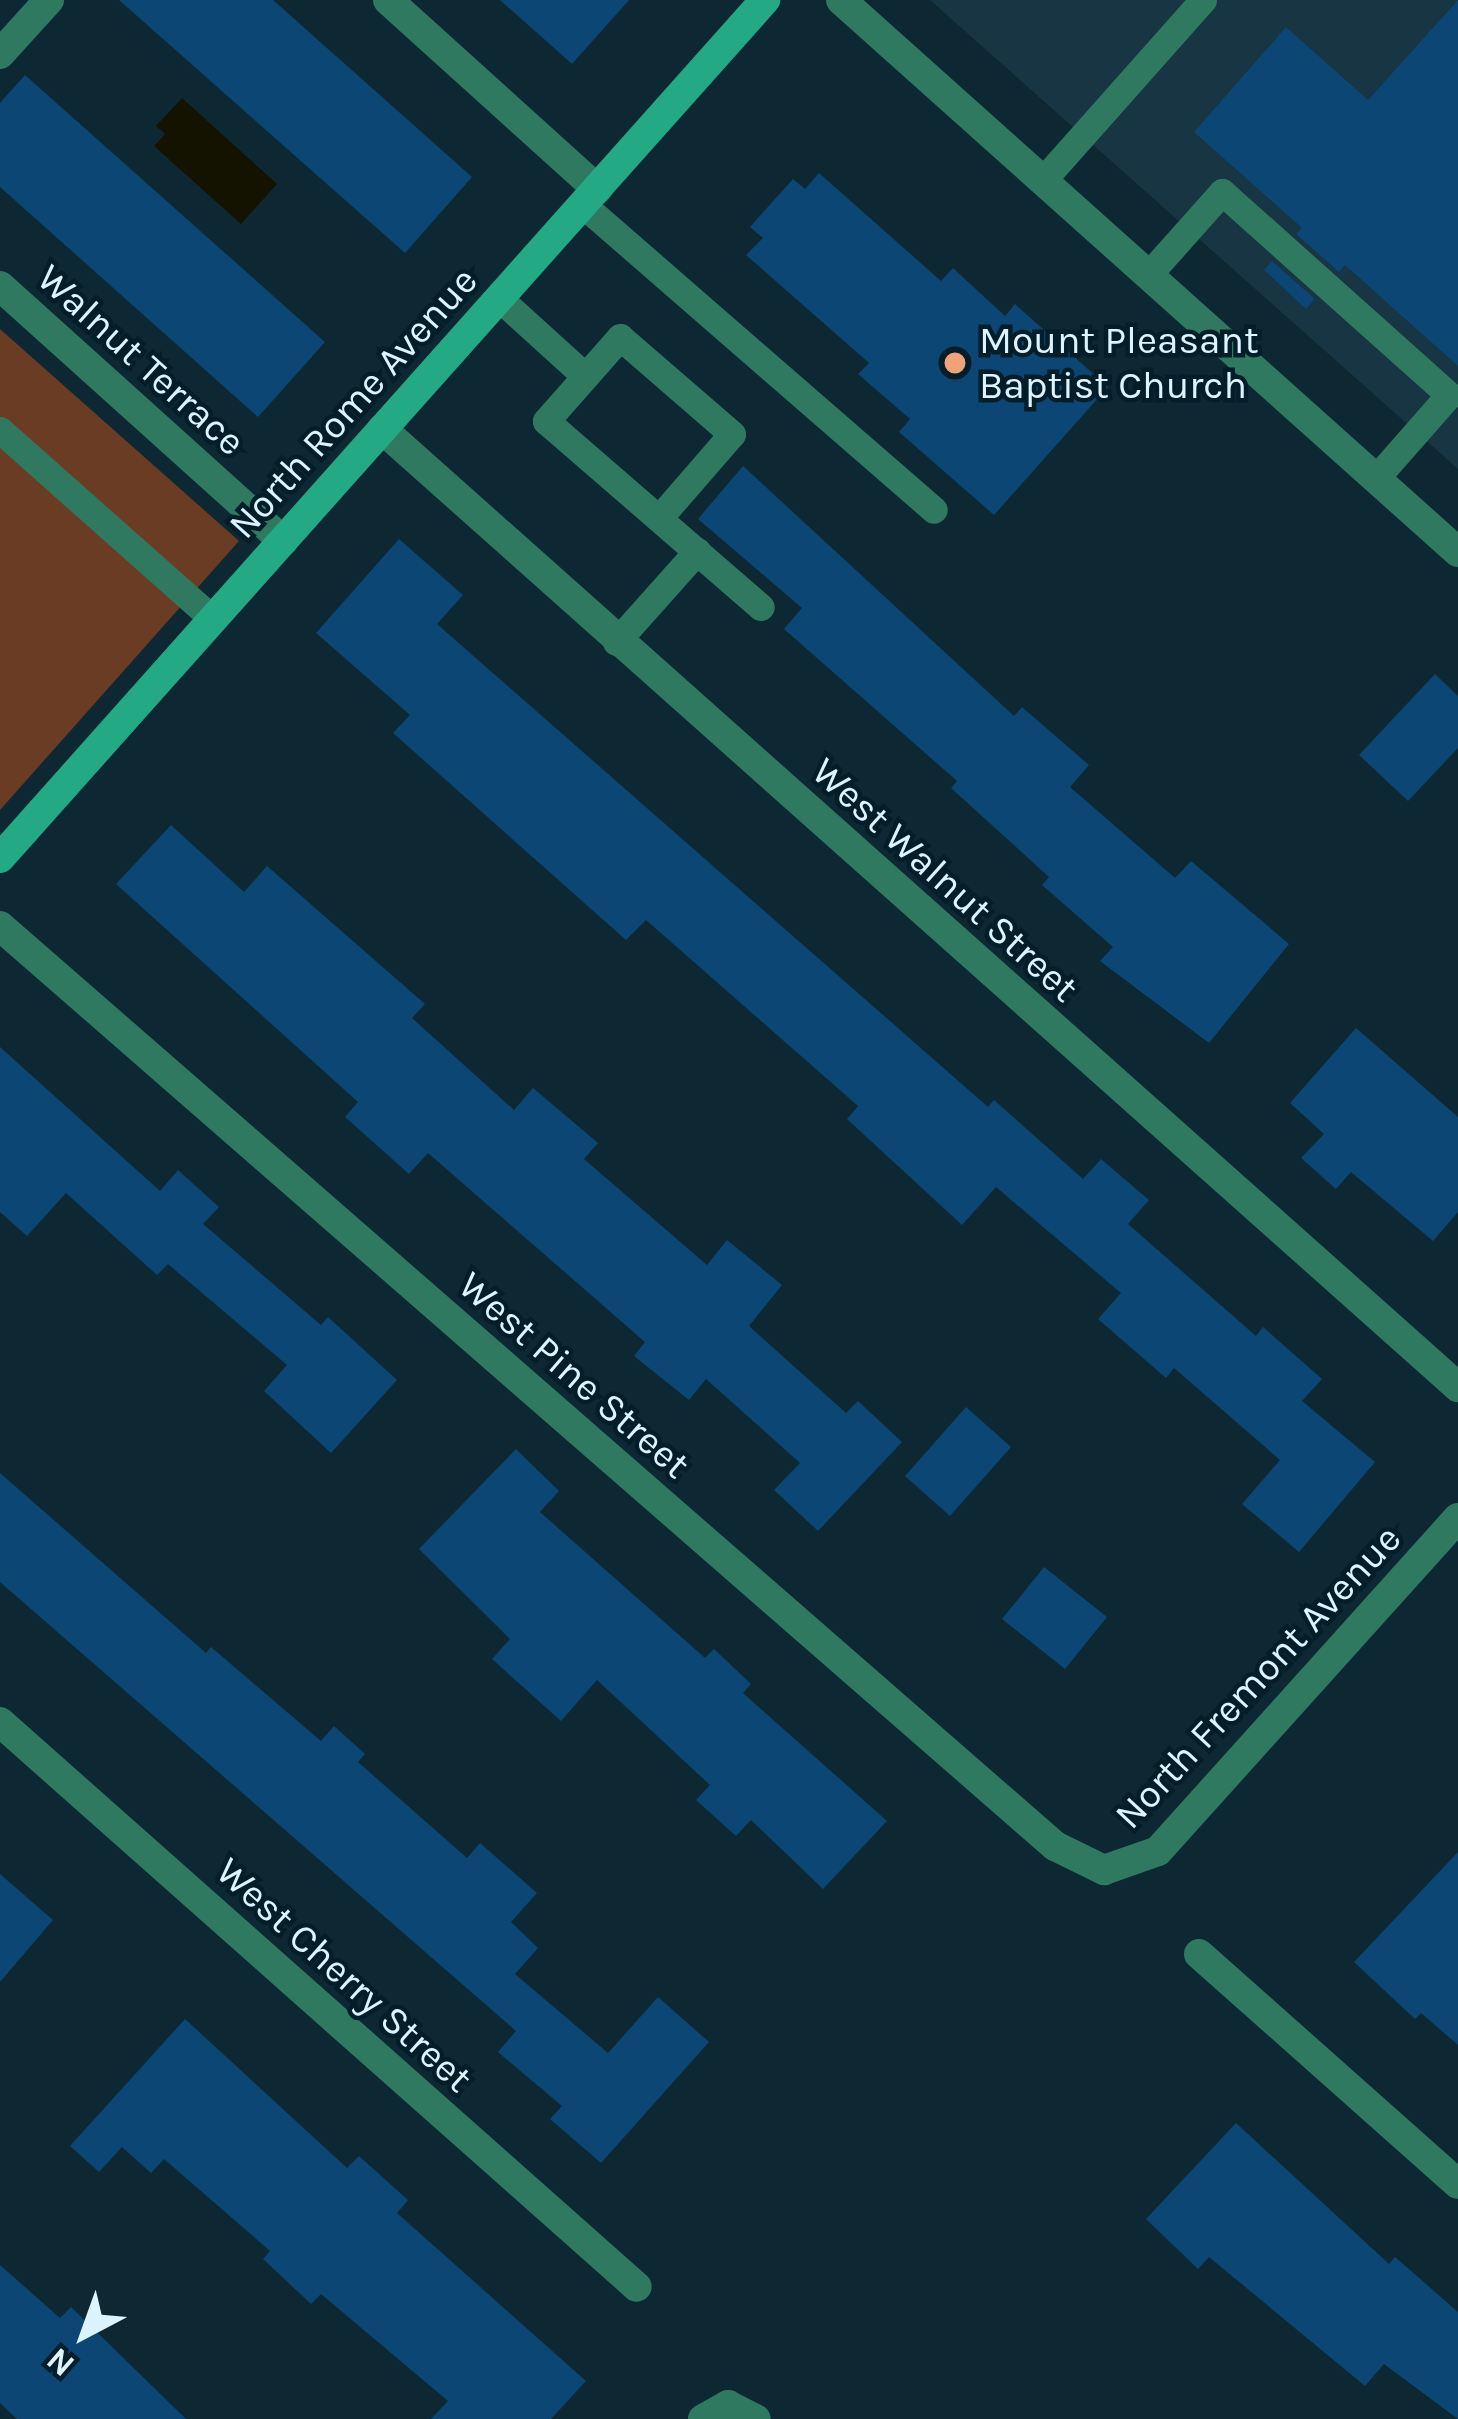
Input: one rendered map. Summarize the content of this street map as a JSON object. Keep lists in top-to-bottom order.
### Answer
{
  "streets": {
    "street": [
      "Walnut Terrace",
      "North Rome Avenue",
      "West Walnut Street",
      "West Pine Street",
      "North Fremont Avenue",
      "West Cherry Street"
    ]
  },
  "crossings": [
    ["Walnut Terrace", "North Rome Avenue"],
    ["North Rome Avenue", "West Walnut Street"],
    ["West Pine Street", "North Fremont Avenue"]
  ],
  "places": ["Mount Pleasant Baptist Church"],
  "north": "bottom left"
}
